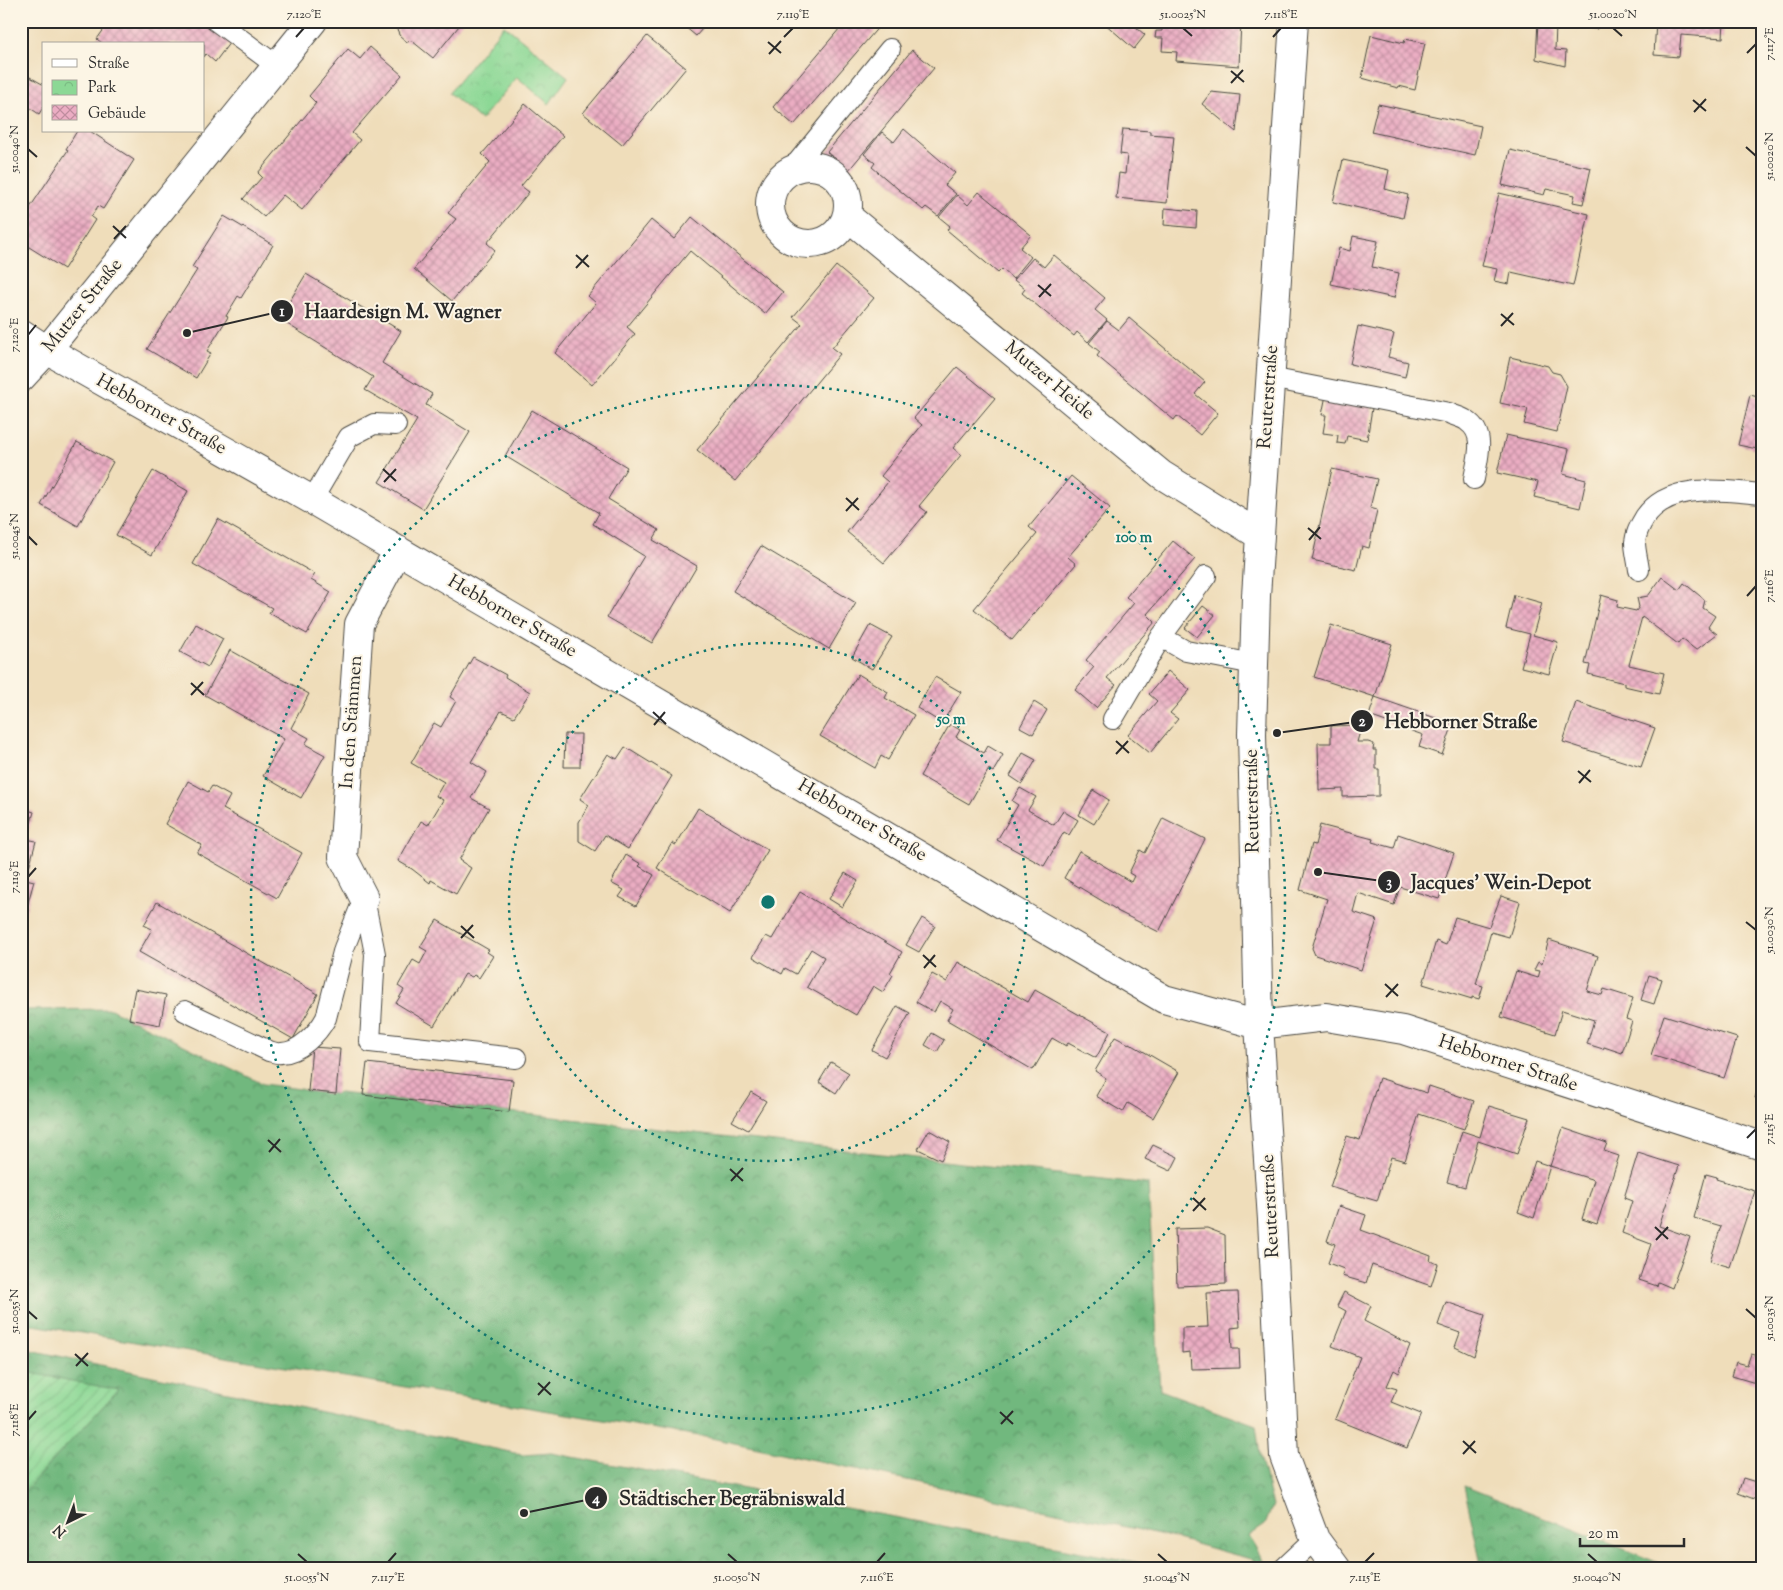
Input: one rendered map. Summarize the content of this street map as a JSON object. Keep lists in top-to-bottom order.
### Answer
{
  "streets": {
    "street": [
      "Mutzer Straße",
      "Mutzer Heide",
      "Reuterstraße",
      "Hebborner Straße",
      "In den Stämmen"
    ]
  },
  "crossings": [
    ["Mutzer Straße", "Hebborner Straße"],
    ["Mutzer Heide", "Reuterstraße"],
    ["Reuterstraße", "Hebborner Straße"],
    ["Hebborner Straße", "In den Stämmen"]
  ],
  "places": [
    "Haardesign M. Wagner",
    "Hebborner Straße",
    "Jacques’ Wein-Depot",
    "Städtischer Begräbniswald"
  ],
  "legend": ["Straße", "Park", "Gebäude"],
  "scale_bar": "20 m",
  "north": "bottom left",
  "coordinates": [
    "7.120°E",
    "7.119°E",
    "51.0025°N",
    "7.118°E",
    "51.0020°N",
    "7.117°E",
    "51.0040°N",
    "51.0045°N",
    "7.116°E",
    "51.0030°N",
    "7.115°E",
    "51.0055°N",
    "51.0035°N",
    "51.0050°N"
  ],
  "rings": ["100 m", "50 m"]
}
